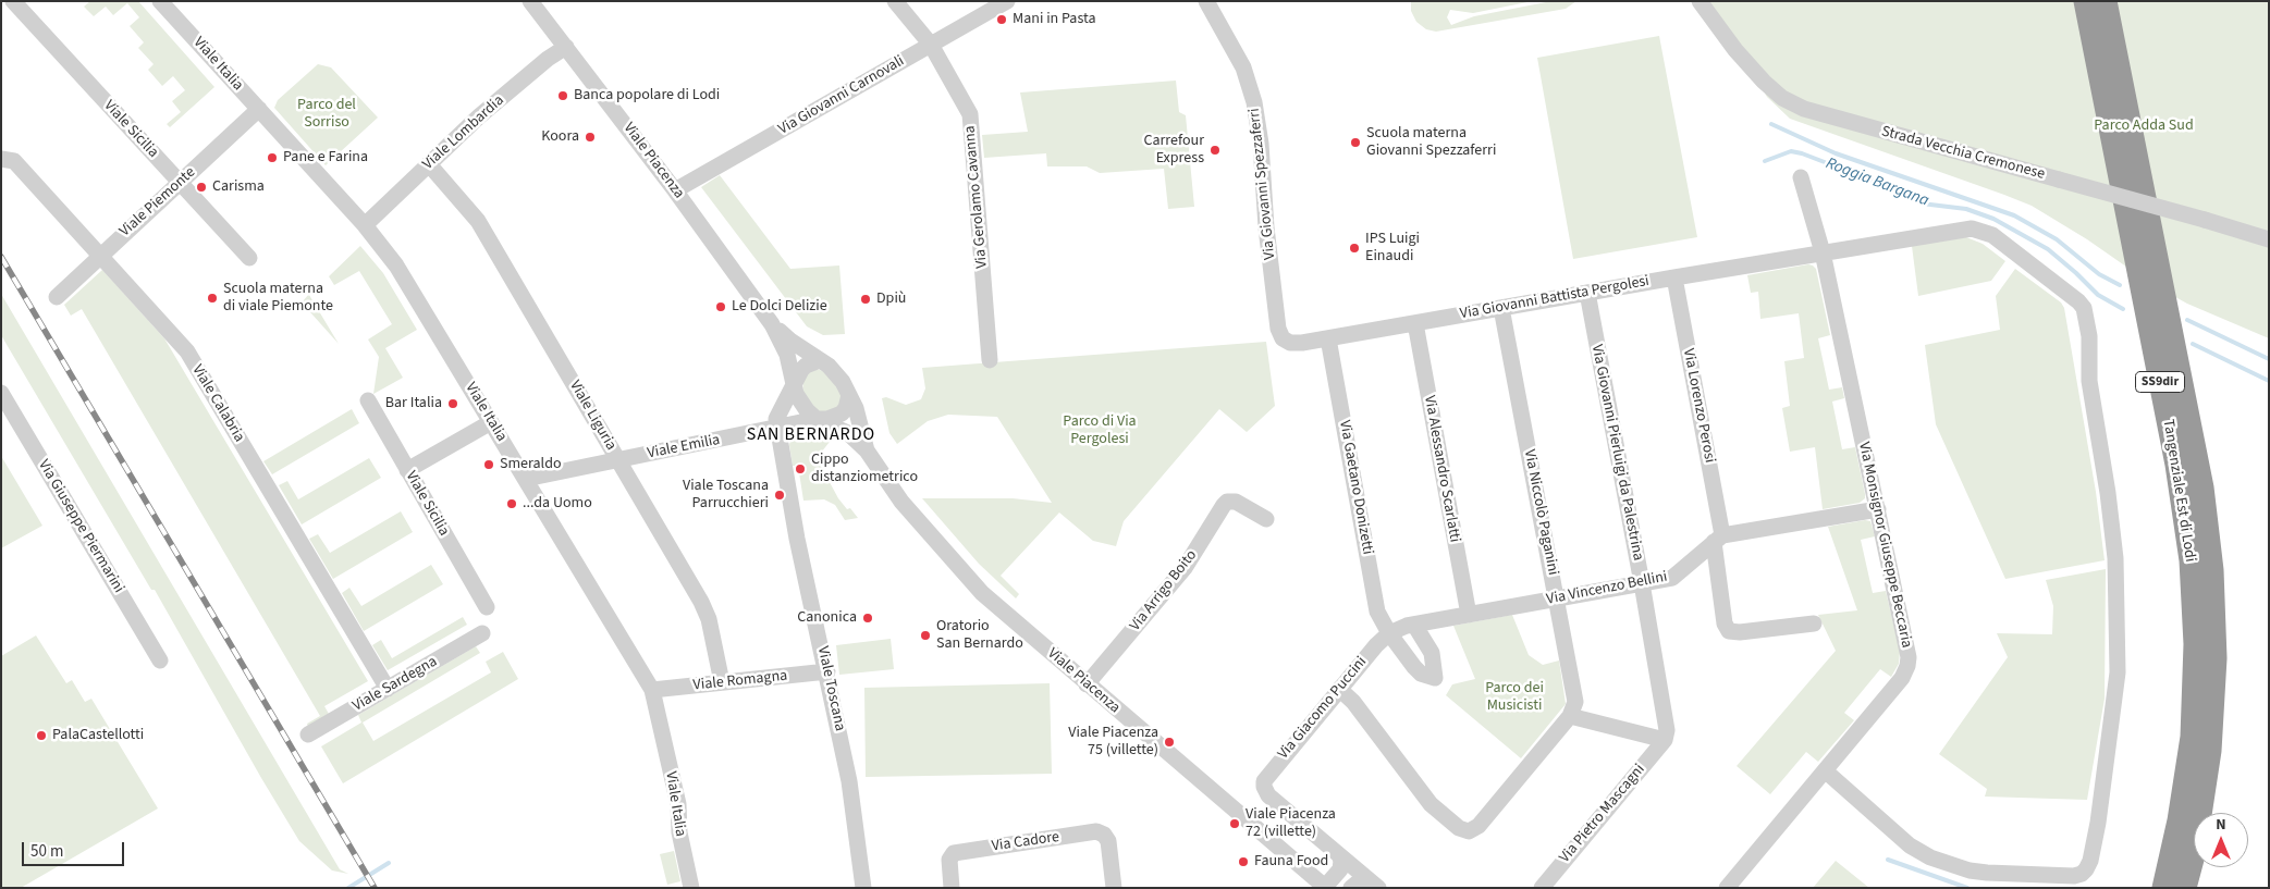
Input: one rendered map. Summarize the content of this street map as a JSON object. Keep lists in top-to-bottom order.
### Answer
{
  "streets": {
    "highway": ["SS9dir", "Tangenziale Est di Lodi"],
    "street": [
      "Viale Italia",
      "Via Giovanni Carnovali",
      "Viale Sicilia",
      "Viale Lombardia",
      "Strada Vecchia Cremonese",
      "Viale Piacenza",
      "Via Giovanni Spezzaferri",
      "Via Gerolamo Cavanna",
      "Viale Piemonte",
      "Via Giovanni Battista Pergolesi",
      "Viale Calabria",
      "Via Lorenzo Perosi",
      "Viale Liguria",
      "Viale Emilia",
      "Via Giovanni Pierluigi da Palestrina",
      "Via Alessandro Scarlatti",
      "Via Gaetano Donizetti",
      "Via Niccolò Paganini",
      "Via Giuseppe Piermarini",
      "Via Monsignor Giuseppe Beccaria",
      "Via Vincenzo Bellini",
      "Via Arrigo Boito",
      "Viale Romagna",
      "Viale Sardegna",
      "Viale Toscana",
      "Via Giacomo Puccini",
      "Via Pietro Mascagni",
      "Via Cadore"
    ]
  },
  "crossings": [
    ["Viale Italia", "Viale Lombardia"],
    ["Viale Italia", "Viale Piemonte"],
    ["Viale Italia", "Viale Emilia"],
    ["Viale Italia", "Viale Romagna"],
    ["Via Giovanni Carnovali", "Viale Piacenza"],
    ["Via Giovanni Carnovali", "Via Gerolamo Cavanna"],
    ["Viale Sicilia", "Viale Piemonte"],
    ["Viale Lombardia", "Viale Piacenza"],
    ["Viale Lombardia", "Viale Liguria"],
    ["Viale Piacenza", "Viale Emilia"],
    ["Viale Piacenza", "Via Arrigo Boito"],
    ["Via Giovanni Spezzaferri", "Via Giovanni Battista Pergolesi"],
    ["Viale Piemonte", "Viale Calabria"],
    ["Via Giovanni Battista Pergolesi", "Via Lorenzo Perosi"],
    ["Via Giovanni Battista Pergolesi", "Via Giovanni Pierluigi da Palestrina"],
    ["Via Giovanni Battista Pergolesi", "Via Alessandro Scarlatti"],
    ["Via Giovanni Battista Pergolesi", "Via Gaetano Donizetti"],
    ["Via Giovanni Battista Pergolesi", "Via Niccolò Paganini"],
    ["Via Giovanni Battista Pergolesi", "Via Monsignor Giuseppe Beccaria"],
    ["Viale Calabria", "Viale Sardegna"],
    ["Via Lorenzo Perosi", "Via Vincenzo Bellini"],
    ["Viale Liguria", "Viale Emilia"],
    ["Viale Liguria", "Viale Romagna"],
    ["Viale Emilia", "Viale Toscana"],
    ["Via Giovanni Pierluigi da Palestrina", "Via Vincenzo Bellini"],
    ["Via Giovanni Pierluigi da Palestrina", "Via Pietro Mascagni"],
    ["Via Alessandro Scarlatti", "Via Vincenzo Bellini"],
    ["Via Gaetano Donizetti", "Via Vincenzo Bellini"],
    ["Via Gaetano Donizetti", "Via Giacomo Puccini"],
    ["Via Niccolò Paganini", "Via Vincenzo Bellini"],
    ["Via Vincenzo Bellini", "Via Giacomo Puccini"],
    ["Viale Romagna", "Viale Toscana"]
  ],
  "districts": ["SAN BERNARDO"],
  "water": ["Roggia Bargana"],
  "parks": [
    "Parco del Sorriso",
    "Parco Adda Sud",
    "Parco di Via Pergolesi",
    "Parco dei Musicisti"
  ],
  "places": [
    "Mani in Pasta",
    "Banca popolare di Lodi",
    "Koora",
    "Scuola materna Giovanni Spezzaferri",
    "Carrefour Express",
    "Pane e Farina",
    "Carisma",
    "IPS Luigi Einaudi",
    "Scuola materna di viale Piemonte",
    "Dpiù",
    "Le Dolci Delizie",
    "Bar Italia",
    "Smeraldo",
    "Cippo distanziometrico",
    "Viale Toscana Parrucchieri",
    "...da Uomo",
    "Canonica",
    "Oratorio San Bernardo",
    "PalaCastellotti",
    "Viale Piacenza 75 (villette)",
    "Viale Piacenza 72 (villette)",
    "Fauna Food"
  ],
  "scale_bar": "50 m",
  "north": "top"
}
